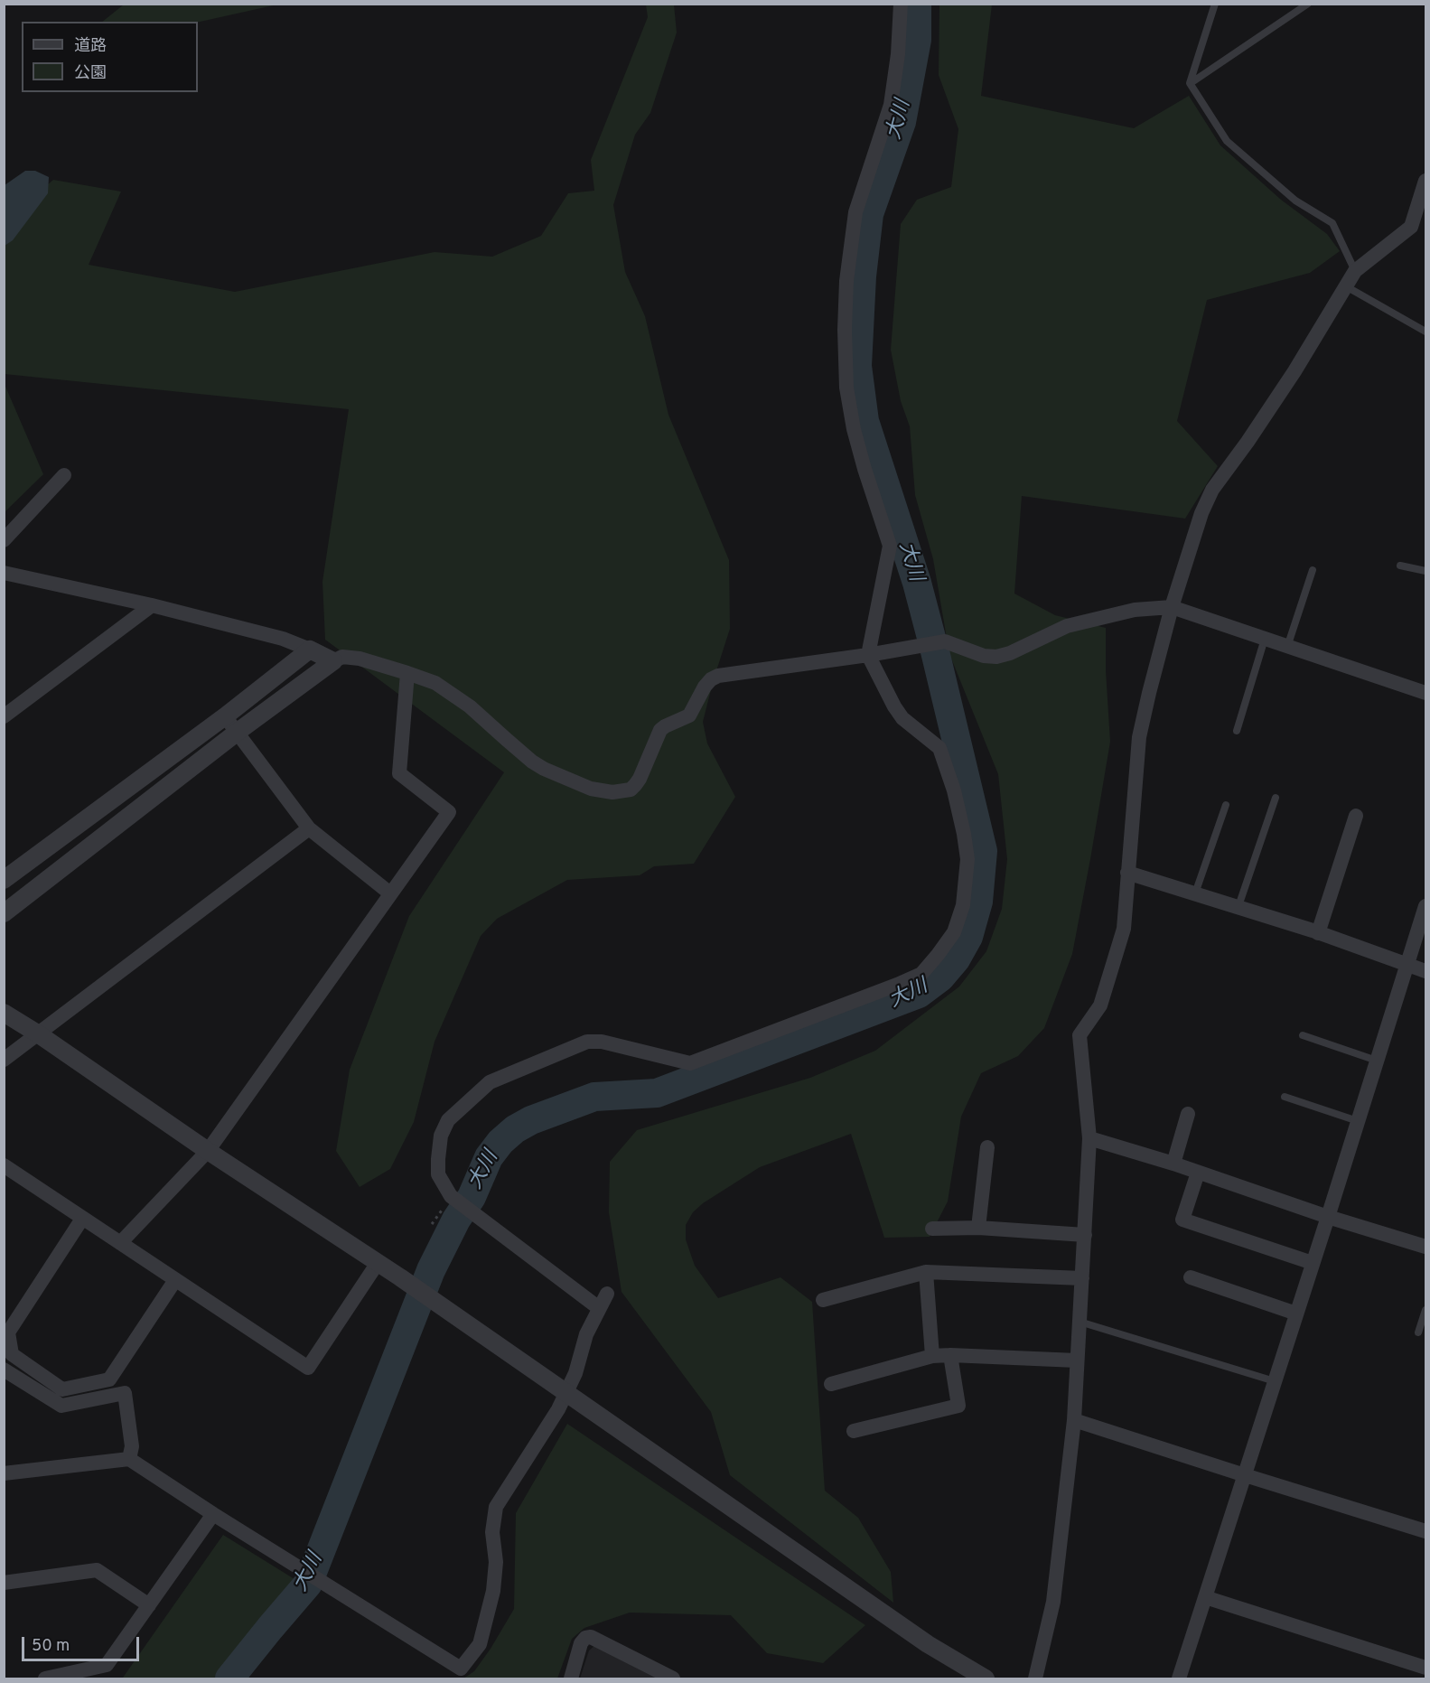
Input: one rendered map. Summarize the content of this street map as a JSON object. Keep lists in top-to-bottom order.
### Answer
{
  "water": ["大川"],
  "legend": ["道路", "公園"],
  "scale_bar": "50 m"
}
